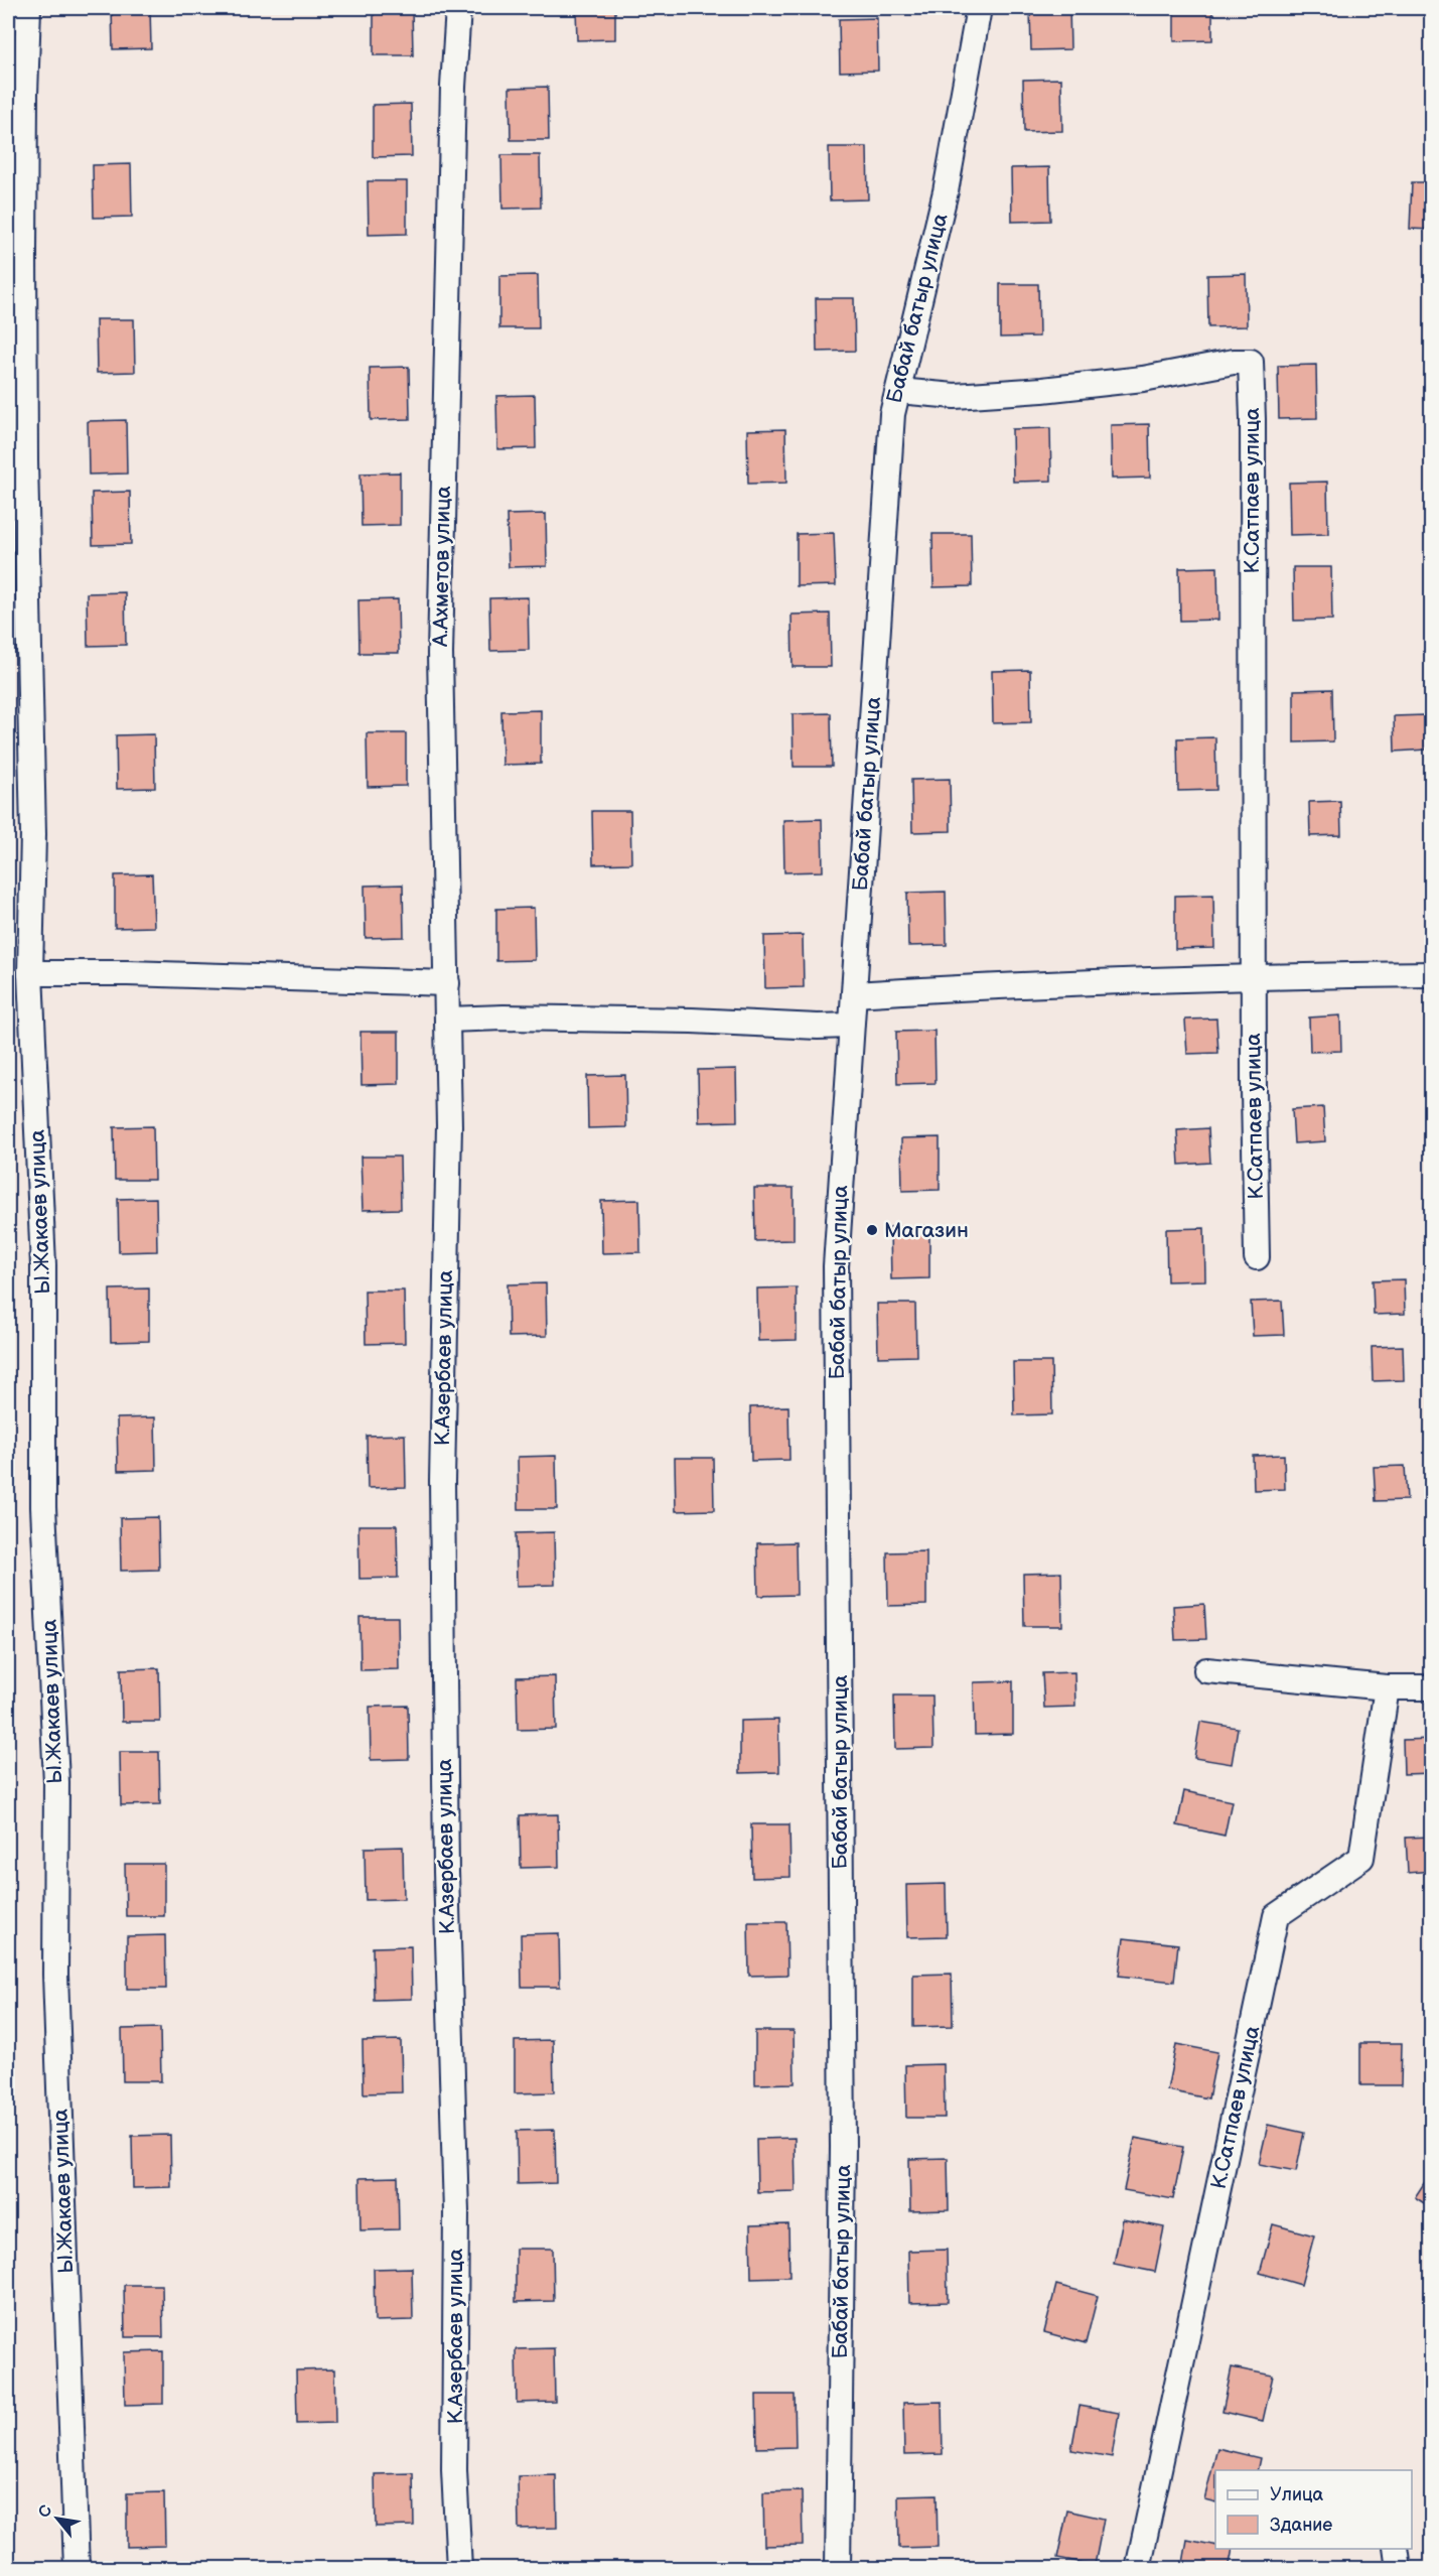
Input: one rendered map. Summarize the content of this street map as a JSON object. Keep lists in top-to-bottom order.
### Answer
{
  "streets": {
    "street": [
      "Бабай батыр улица",
      "К.Сатпаев улица",
      "А.Ахметов улица",
      "Ы.Жакаев улица",
      "К.Азербаев улица"
    ]
  },
  "crossings": [
    ["Бабай батыр улица", "К.Сатпаев улица"],
    ["А.Ахметов улица", "К.Азербаев улица"]
  ],
  "places": ["Магазин"],
  "legend": ["Улица", "Здание"],
  "north": "top left"
}
